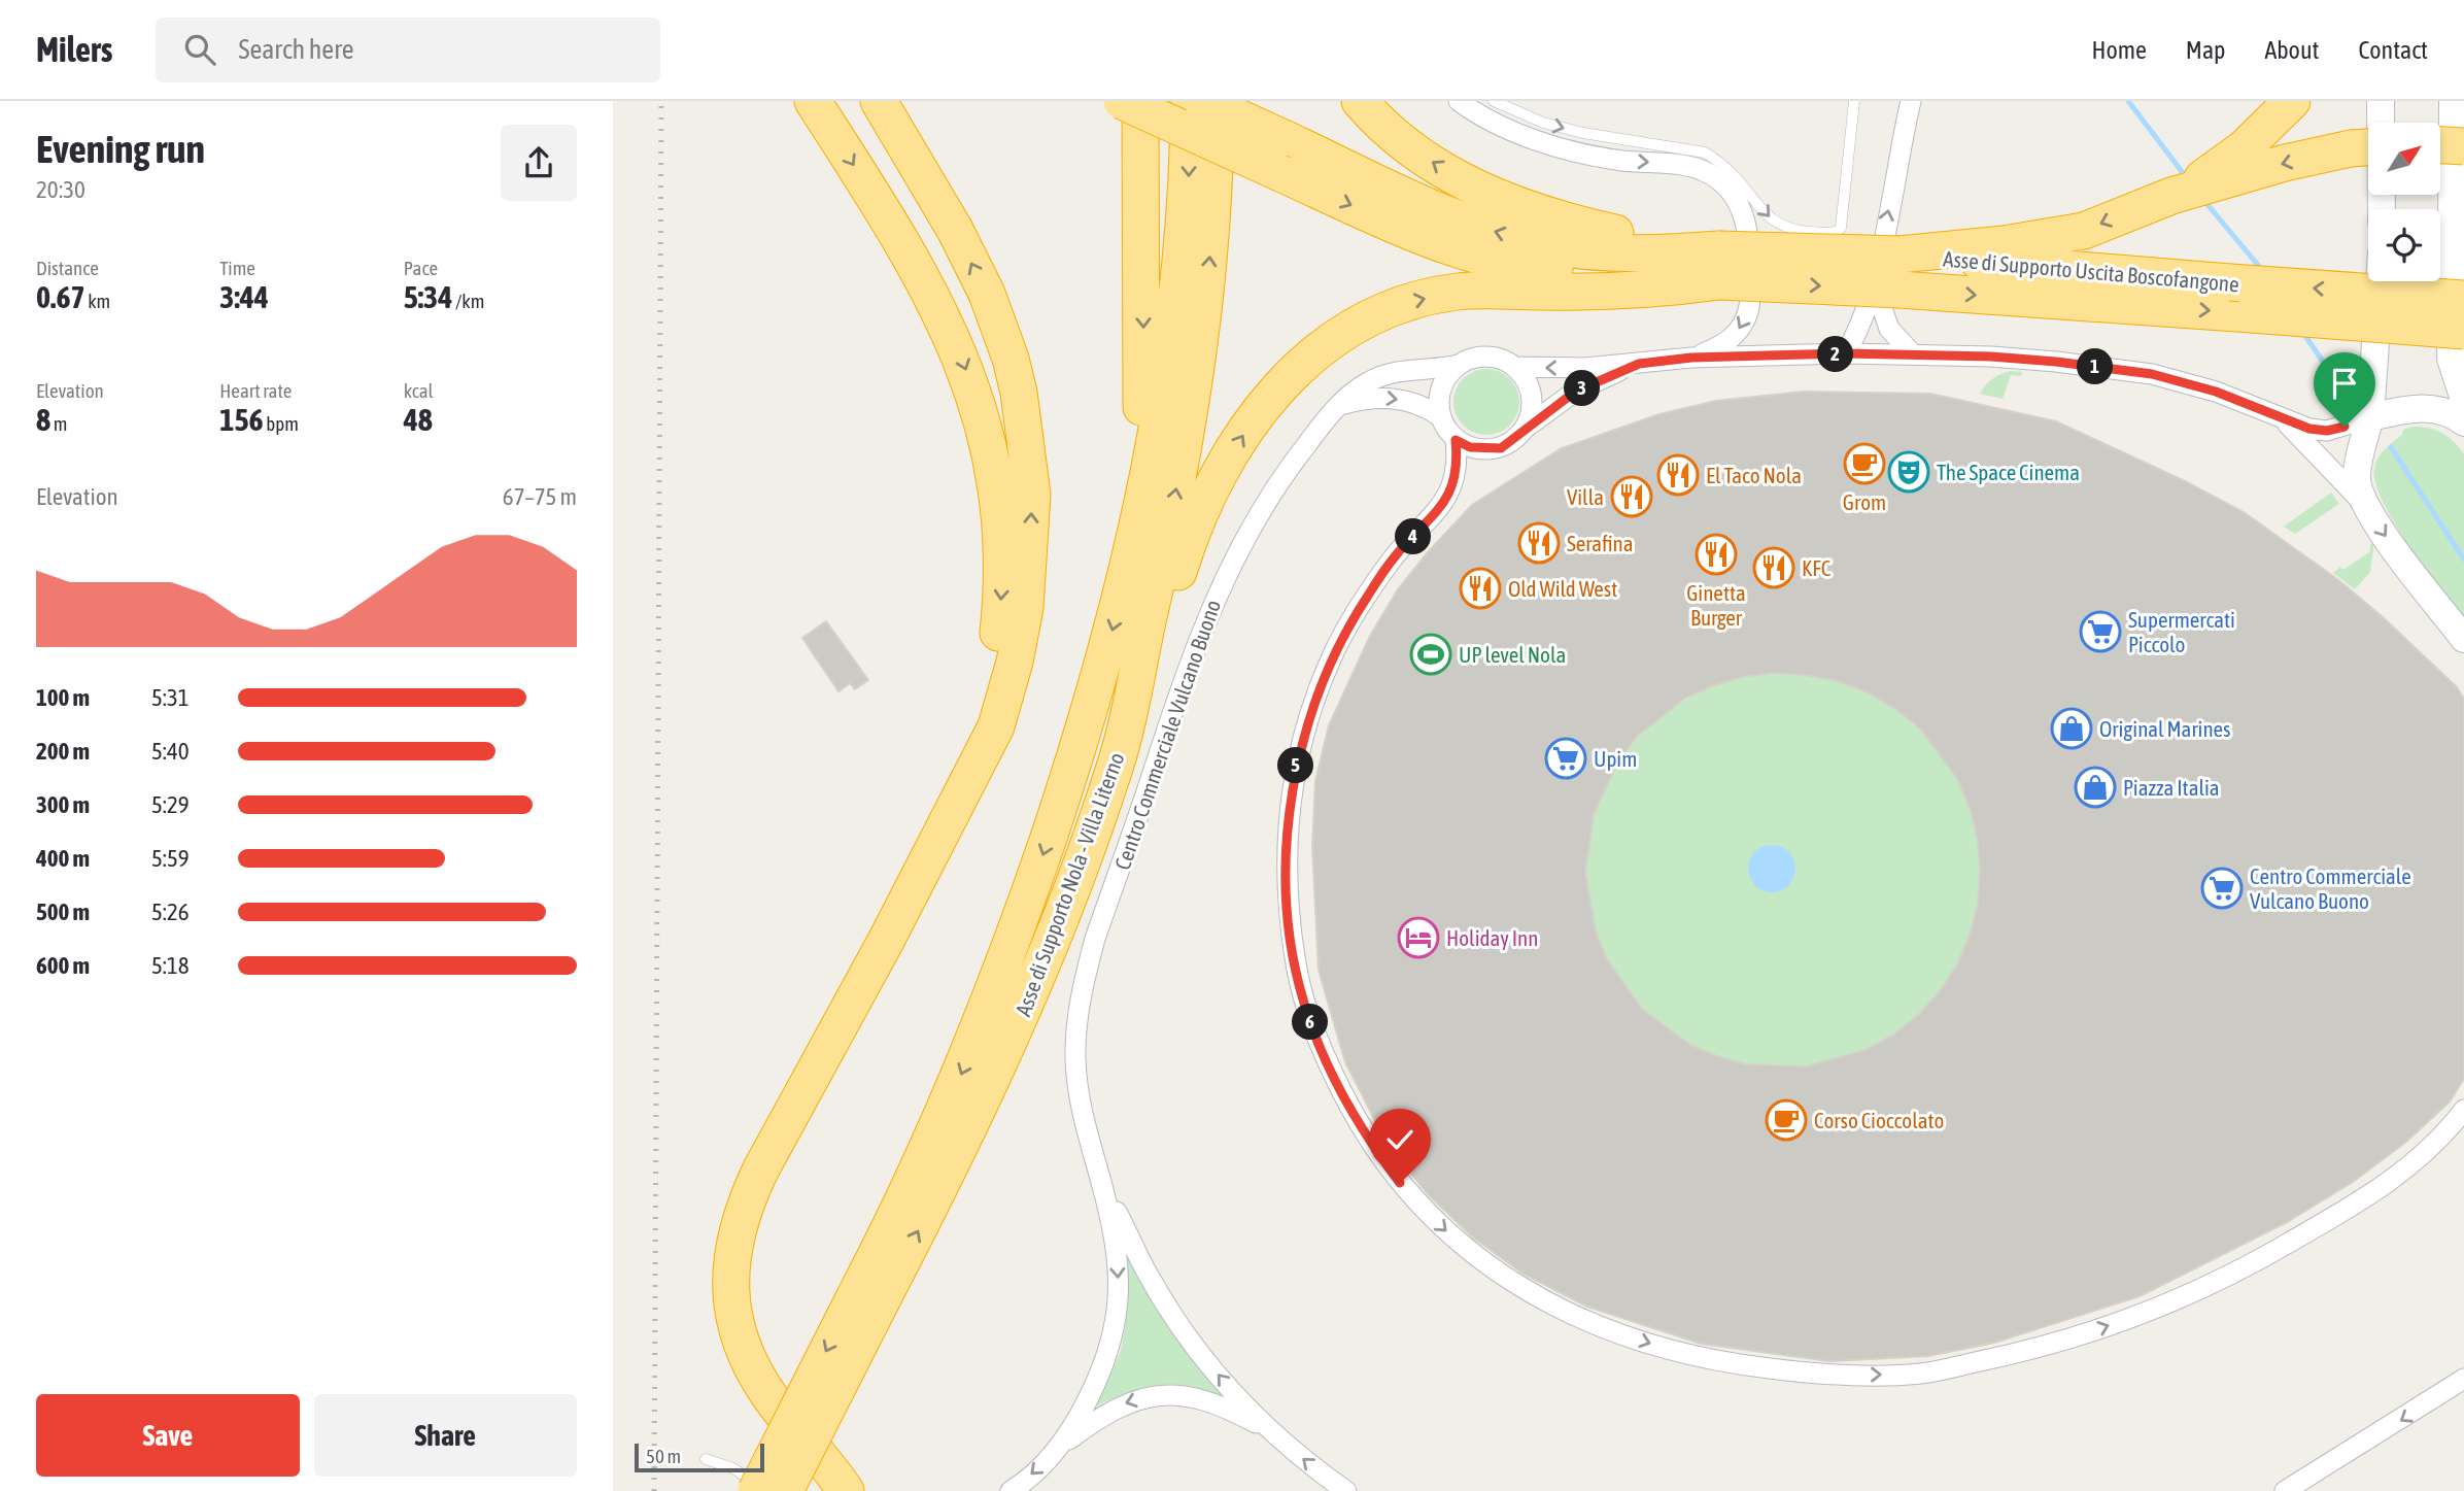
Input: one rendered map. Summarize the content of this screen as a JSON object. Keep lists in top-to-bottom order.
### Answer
{
  "streets": {
    "highway": ["Asse di Supporto Uscita Boscofangone", "Asse di Supporto Nola - Villa Literno"],
    "street": ["Centro Commerciale Vulcano Buono"]
  },
  "places": {
    "cafe": ["Grom", "Corso Cioccolato"],
    "theatre": ["The Space Cinema"],
    "restaurant": [
      "El Taco Nola",
      "Villa",
      "Serafina",
      "Ginetta Burger",
      "KFC",
      "Old Wild West"
    ],
    "supermarket": ["Supermercati Piccolo", "Upim", "Centro Commerciale Vulcano Buono"],
    "sports": ["UP level Nola"],
    "shop": ["Original Marines", "Piazza Italia"],
    "hotel": ["Holiday Inn"]
  },
  "scale_bar": "50 m",
  "north": "top right",
  "page": {
    "header": "Milers",
    "search": "Search here",
    "nav": [
      "Home",
      "Map",
      "About",
      "Contact"
    ],
    "heading": ["Evening run", "20:30"],
    "stats": [
      ["Distance", "0.67 km"],
      ["Time", "3:44"],
      ["Pace", "5:34 /km"],
      ["Elevation", "8 m"],
      ["Heart rate", "156 bpm"],
      ["kcal", "48"]
    ],
    "pins": [
      "2",
      "1",
      "3",
      "4",
      "5",
      "6"
    ],
    "chart": ["Elevation", "67–75 m"],
    "list": [
      {
        "name": "100 m",
        "note": "5:31"
      },
      {
        "name": "200 m",
        "note": "5:40"
      },
      {
        "name": "300 m",
        "note": "5:29"
      },
      {
        "name": "400 m",
        "note": "5:59"
      },
      {
        "name": "500 m",
        "note": "5:26"
      },
      {
        "name": "600 m",
        "note": "5:18"
      }
    ],
    "buttons": ["Save", "Share"],
    "scale": "50 m"
  }
}
